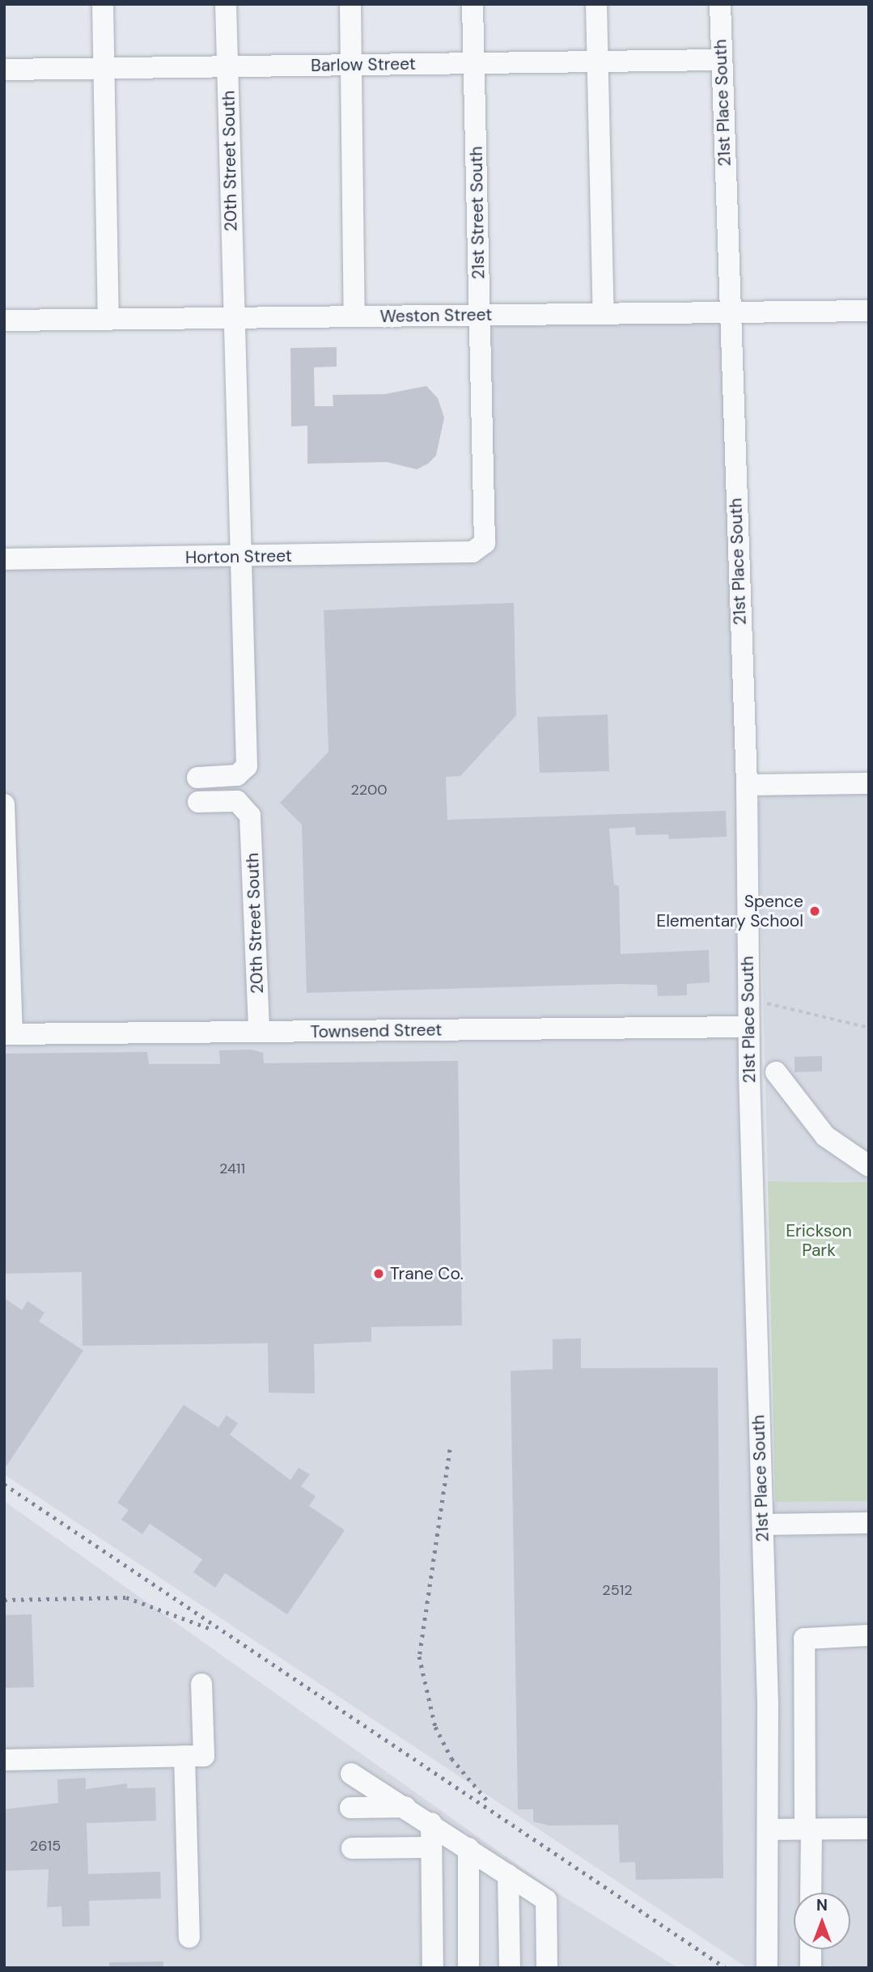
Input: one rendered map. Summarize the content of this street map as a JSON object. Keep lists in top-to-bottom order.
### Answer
{
  "streets": {
    "street": [
      "Barlow Street",
      "21st Place South",
      "20th Street South",
      "21st Street South",
      "Weston Street",
      "Horton Street",
      "Townsend Street"
    ]
  },
  "crossings": [
    ["Barlow Street", "21st Place South"],
    ["Barlow Street", "20th Street South"],
    ["Barlow Street", "21st Street South"],
    ["21st Place South", "Weston Street"],
    ["21st Place South", "Townsend Street"],
    ["20th Street South", "Weston Street"],
    ["20th Street South", "Horton Street"],
    ["20th Street South", "Townsend Street"],
    ["21st Street South", "Weston Street"],
    ["21st Street South", "Horton Street"]
  ],
  "parks": ["Erickson Park"],
  "places": ["Spence Elementary School", "Trane Co."],
  "house_numbers": [
    "2200",
    "2411",
    "2512",
    "2615"
  ],
  "north": "top"
}
